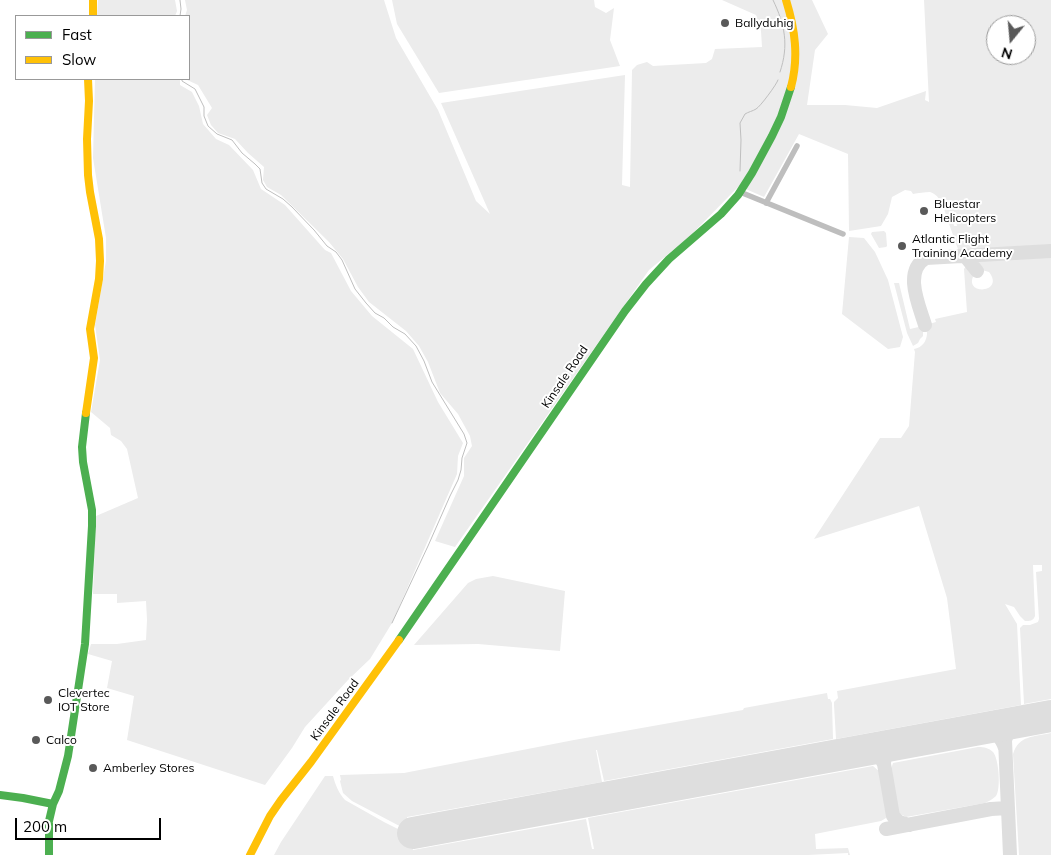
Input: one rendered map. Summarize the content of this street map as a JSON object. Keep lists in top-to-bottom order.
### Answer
{
  "streets": {
    "main road": ["Kinsale Road"]
  },
  "places": [
    "Ballyduhig",
    "Bluestar Helicopters",
    "Atlantic Flight Training Academy",
    "Clevertec IOT Store",
    "Calco",
    "Amberley Stores"
  ],
  "legend": ["Fast", "Slow"],
  "scale_bar": "200 m",
  "north": "bottom"
}
